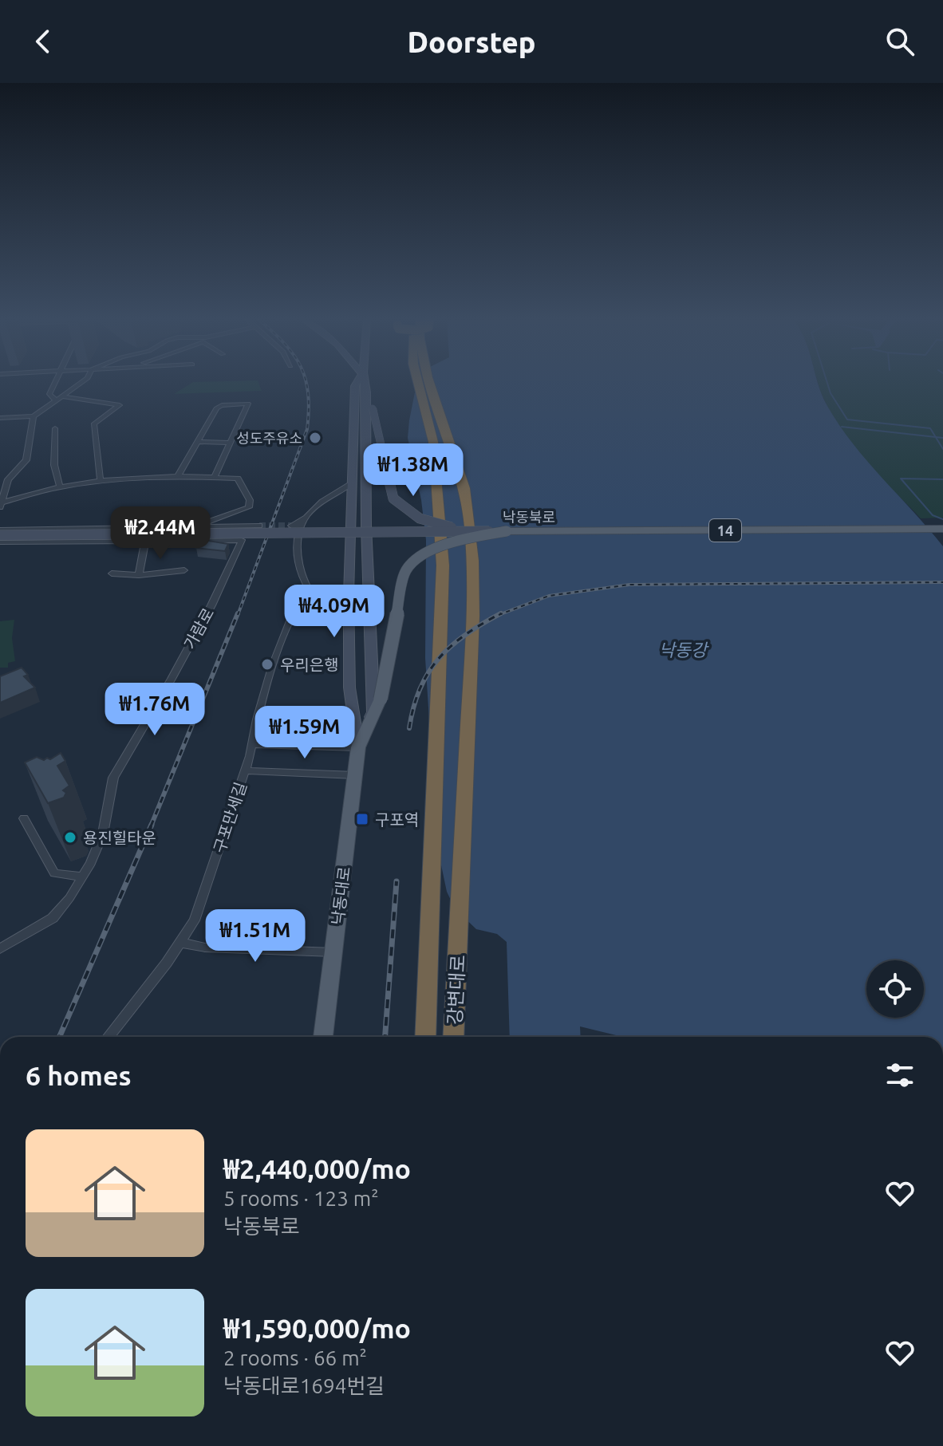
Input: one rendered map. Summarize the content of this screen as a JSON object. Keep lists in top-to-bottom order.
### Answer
{
  "streets": {
    "highway": ["강변대로"],
    "main road": ["낙동북로", "14", "낙동대로"],
    "street": ["가람로", "구포만세길"]
  },
  "crossings": [
    ["낙동북로", "14"],
    ["14", "낙동대로"]
  ],
  "water": ["낙동강"],
  "places": {
    "other": ["성도주유소", "우리은행", "용진힐타운"],
    "transit": ["구포역"]
  },
  "page": {
    "header": "Doorstep",
    "price": [
      "₩1.38M",
      "₩2.44M",
      "₩4.09M",
      "₩1.76M",
      "₩1.59M",
      "₩1.51M"
    ],
    "heading": "6 homes",
    "list": [
      {
        "name": "₩2,440,000/mo",
        "note": "5 rooms · 123 m² · 낙동북로"
      },
      {
        "name": "₩1,590,000/mo",
        "note": "2 rooms · 66 m² · 낙동대로1694번길"
      }
    ]
  }
}
